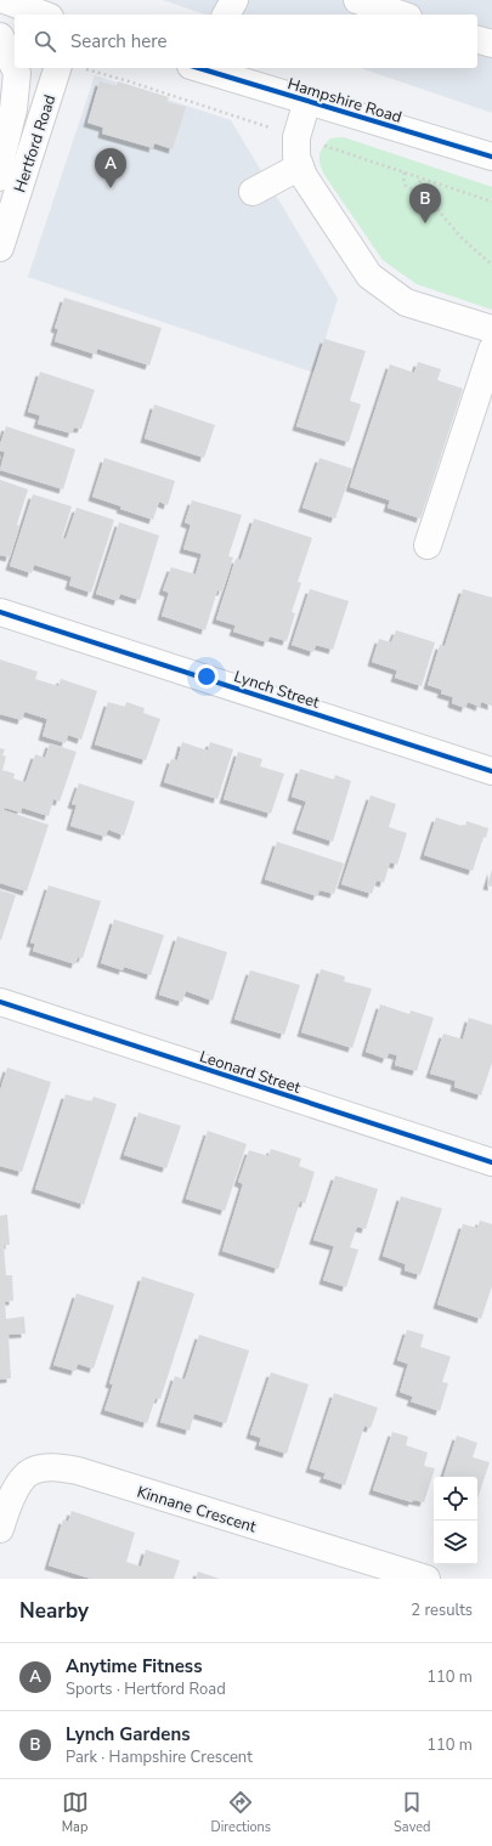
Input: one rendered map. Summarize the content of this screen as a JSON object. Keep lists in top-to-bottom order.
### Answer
{
  "streets": {
    "street": [
      "Hampshire Road",
      "Hertford Road",
      "Lynch Street",
      "Leonard Street",
      "Kinnane Crescent"
    ]
  },
  "page": {
    "search": "Search here",
    "pins": ["A", "B"],
    "heading": ["Nearby", "2 results"],
    "list": [
      {
        "mark": "A",
        "name": "Anytime Fitness",
        "note": "Sports · Hertford Road",
        "value": "110 m"
      },
      {
        "mark": "B",
        "name": "Lynch Gardens",
        "note": "Park · Hampshire Crescent",
        "value": "110 m"
      }
    ],
    "nav": ["Map", "Directions", "Saved"]
  }
}
